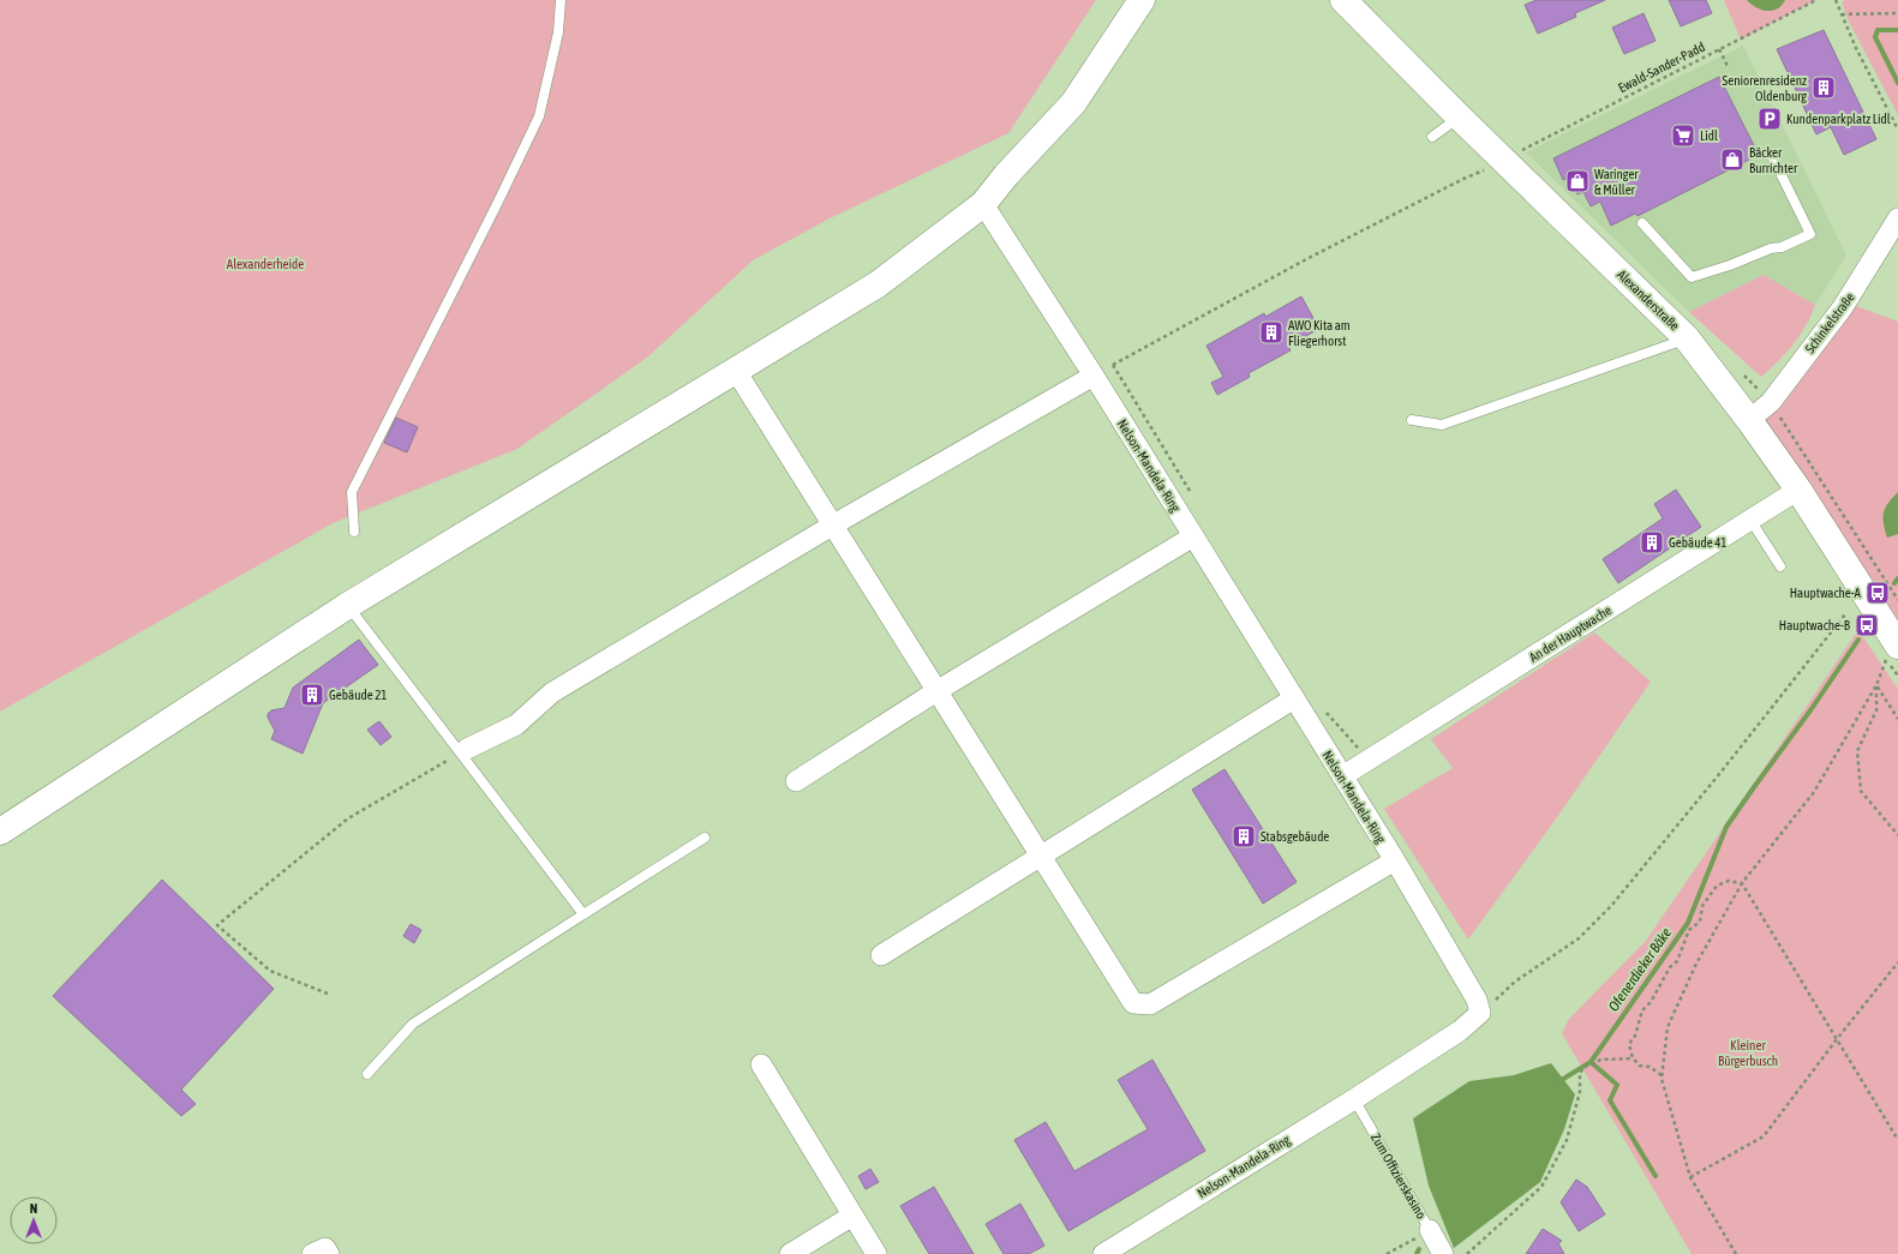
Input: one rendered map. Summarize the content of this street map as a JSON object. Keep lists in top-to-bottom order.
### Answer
{
  "streets": {
    "street": [
      "Alexanderstraße",
      "Schinkelstraße",
      "Nelson-Mandela-Ring",
      "An der Hauptwache",
      "Zum Offizierskasino"
    ],
    "path": ["Ewald-Sander-Padd"]
  },
  "crossings": [
    ["Alexanderstraße", "Schinkelstraße"],
    ["Alexanderstraße", "An der Hauptwache"],
    ["Nelson-Mandela-Ring", "An der Hauptwache"],
    ["Nelson-Mandela-Ring", "Zum Offizierskasino"]
  ],
  "water": ["Ofenerdieker Bäke"],
  "parks": ["Alexanderheide", "Kleiner Bürgerbusch"],
  "places": {
    "building": [
      "Seniorenresidenz Oldenburg",
      "AWO Kita am Fliegerhorst",
      "Gebäude 41",
      "Gebäude 21",
      "Stabsgebäude"
    ],
    "parking": ["Kundenparkplatz Lidl"],
    "supermarket": ["Lidl"],
    "shop": ["Bäcker Burrichter", "Waringer & Müller"],
    "bus stop": ["Hauptwache-A", "Hauptwache-B"]
  },
  "north": "top"
}
